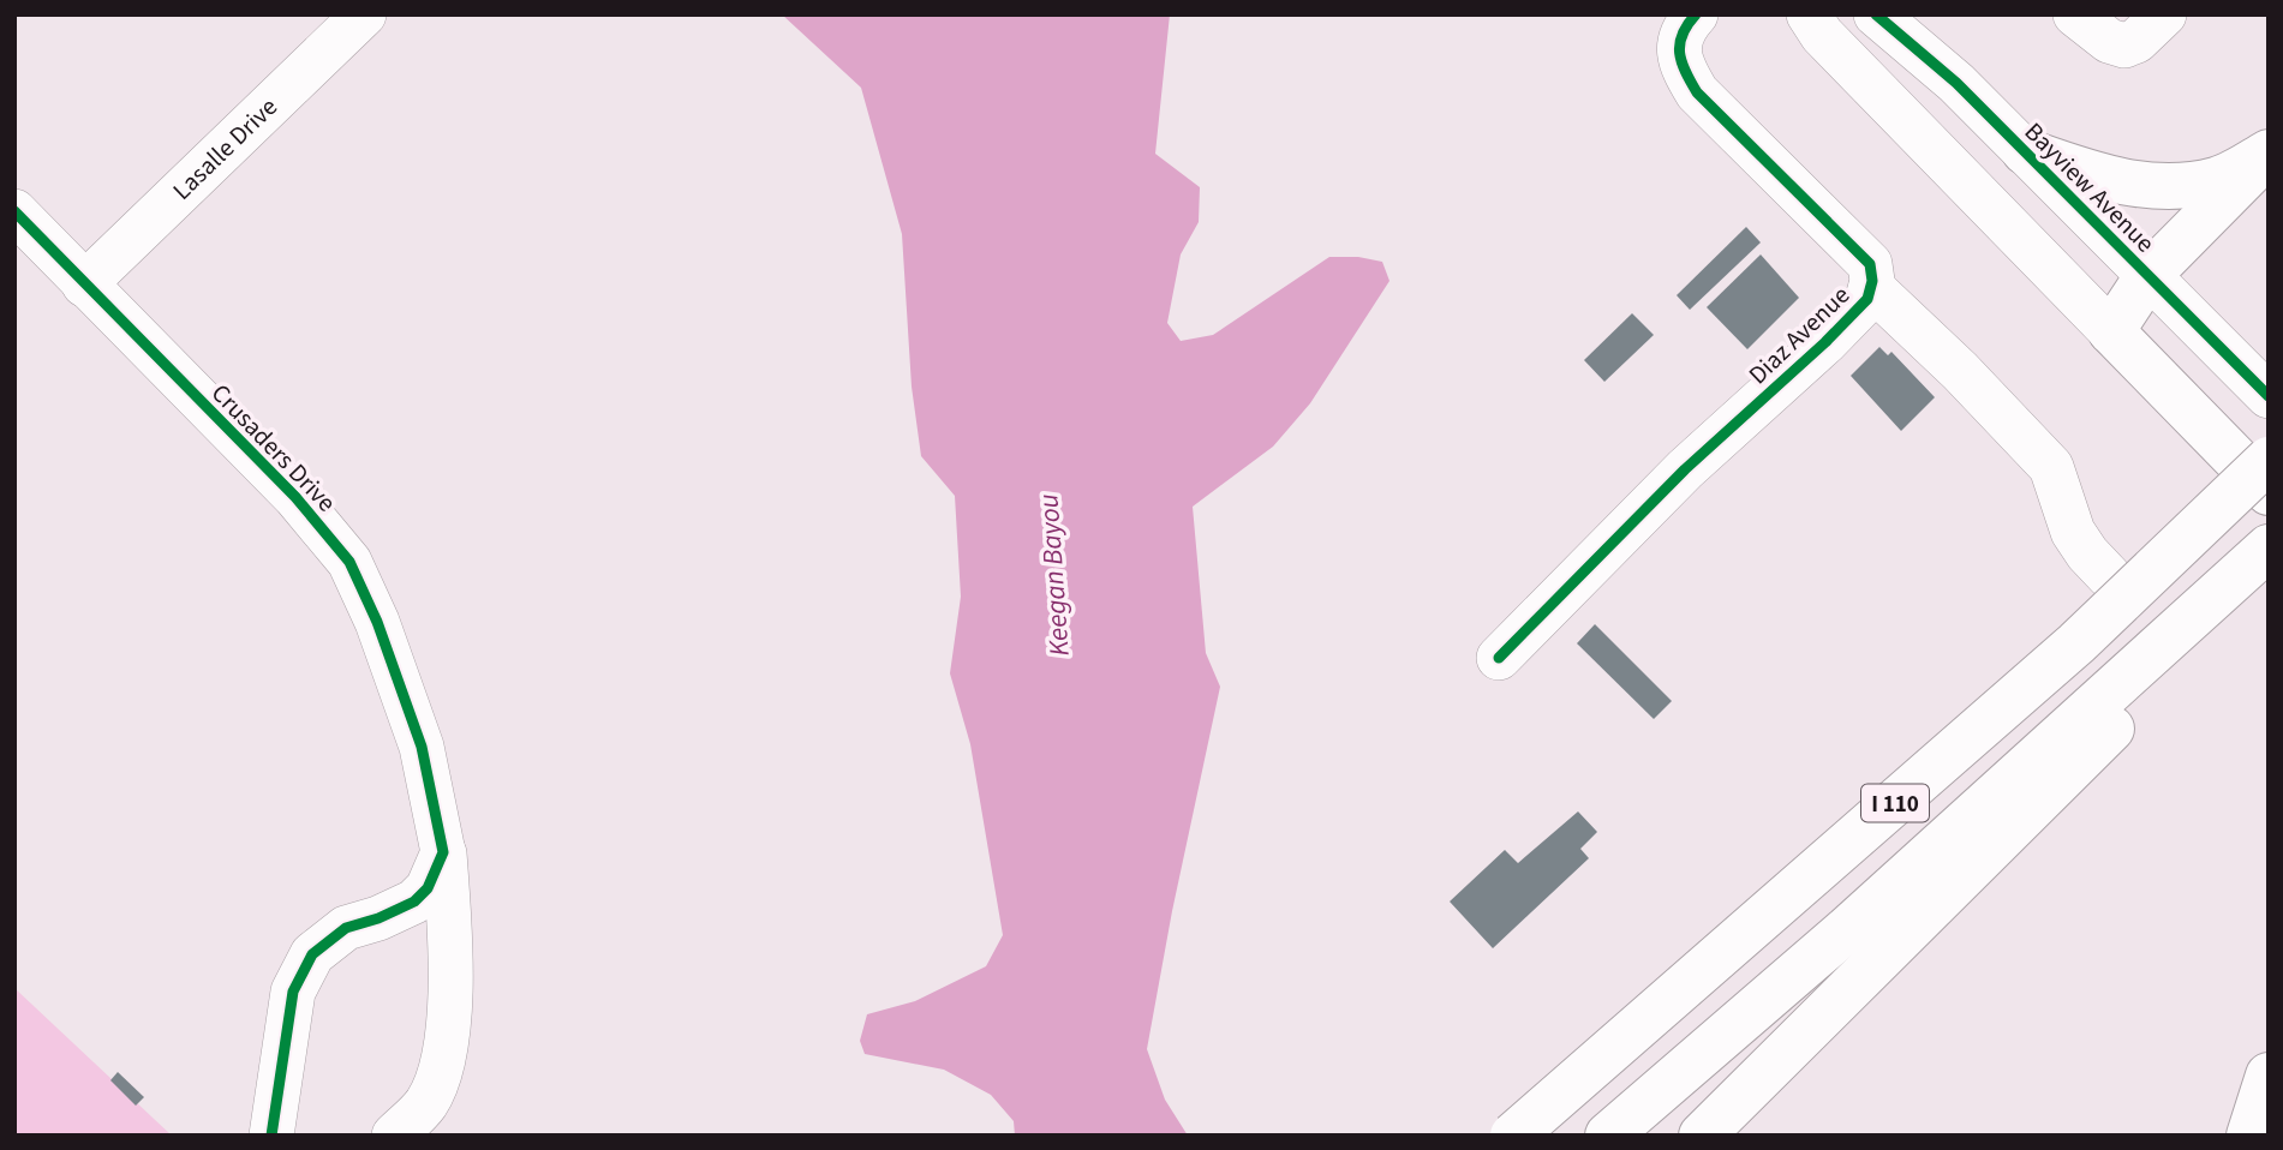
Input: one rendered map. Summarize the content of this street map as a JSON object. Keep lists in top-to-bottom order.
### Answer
{
  "streets": {
    "main road": ["I 110"],
    "street": [
      "Lasalle Drive",
      "Bayview Avenue",
      "Diaz Avenue",
      "Crusaders Drive"
    ]
  },
  "crossings": [
    ["Lasalle Drive", "Crusaders Drive"]
  ],
  "water": ["Keegan Bayou"]
}
